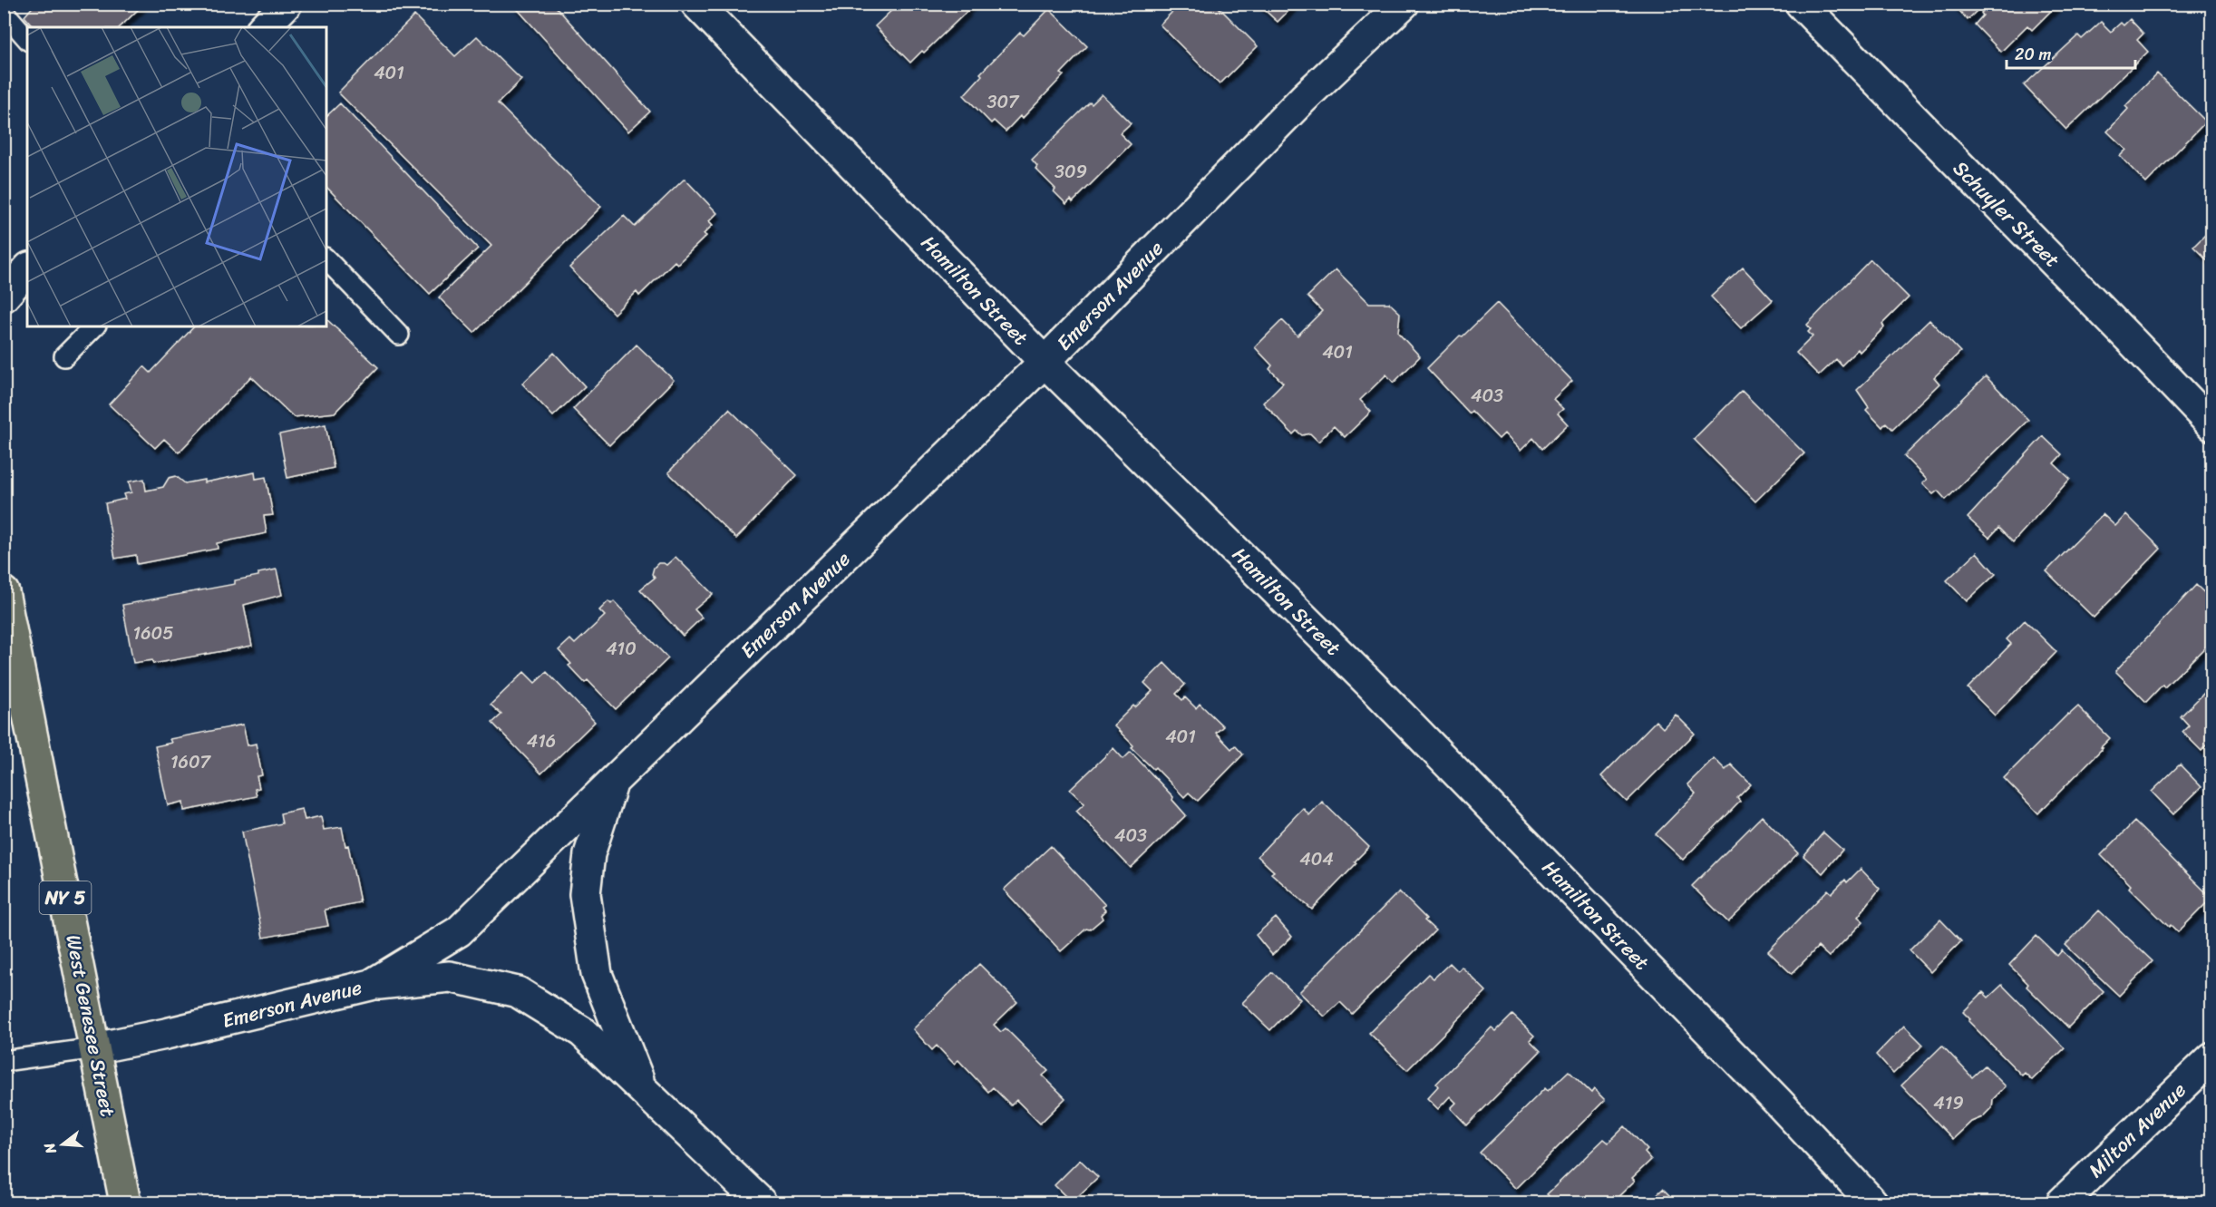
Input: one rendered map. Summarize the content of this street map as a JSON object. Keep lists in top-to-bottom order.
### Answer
{
  "streets": {
    "main road": ["NY 5", "West Genesee Street"],
    "street": [
      "Schuyler Street",
      "Hamilton Street",
      "Emerson Avenue",
      "Milton Avenue"
    ]
  },
  "crossings": [
    ["Hamilton Street", "Emerson Avenue"],
    ["Emerson Avenue", "West Genesee Street"]
  ],
  "house_numbers": [
    "401",
    "307",
    "309",
    "401",
    "403",
    "1605",
    "410",
    "401",
    "416",
    "1607",
    "403",
    "404",
    "419"
  ],
  "scale_bar": "20 m",
  "north": "left"
}
